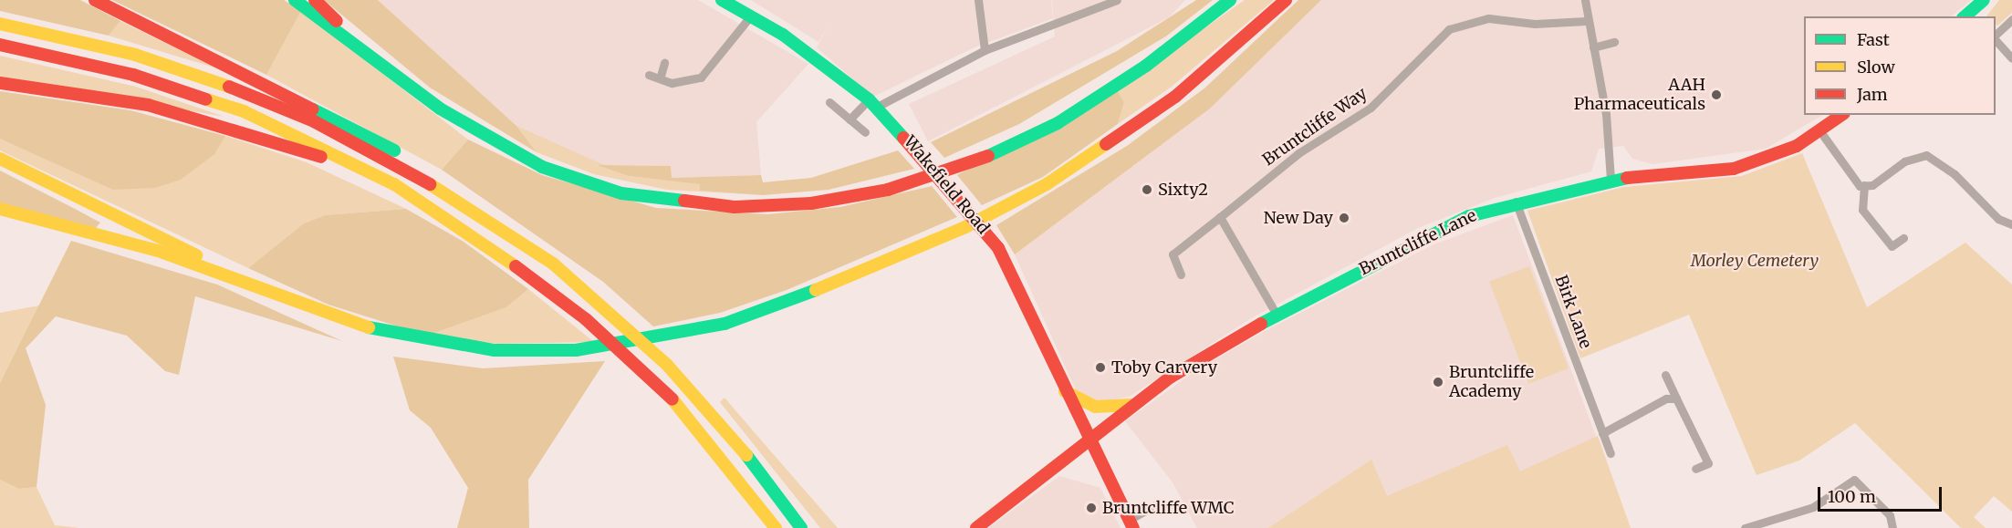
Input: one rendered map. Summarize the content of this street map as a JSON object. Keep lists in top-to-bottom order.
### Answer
{
  "streets": {
    "main road": ["Wakefield Road", "Bruntcliffe Lane"],
    "street": ["Bruntcliffe Way", "Birk Lane"]
  },
  "crossings": [
    ["Wakefield Road", "Bruntcliffe Lane"],
    ["Bruntcliffe Lane", "Birk Lane"]
  ],
  "parks": ["Morley Cemetery"],
  "places": [
    "AAH Pharmaceuticals",
    "Sixty2",
    "New Day",
    "Toby Carvery",
    "Bruntcliffe Academy",
    "Bruntcliffe WMC"
  ],
  "legend": ["Fast", "Slow", "Jam"],
  "scale_bar": "100 m"
}
